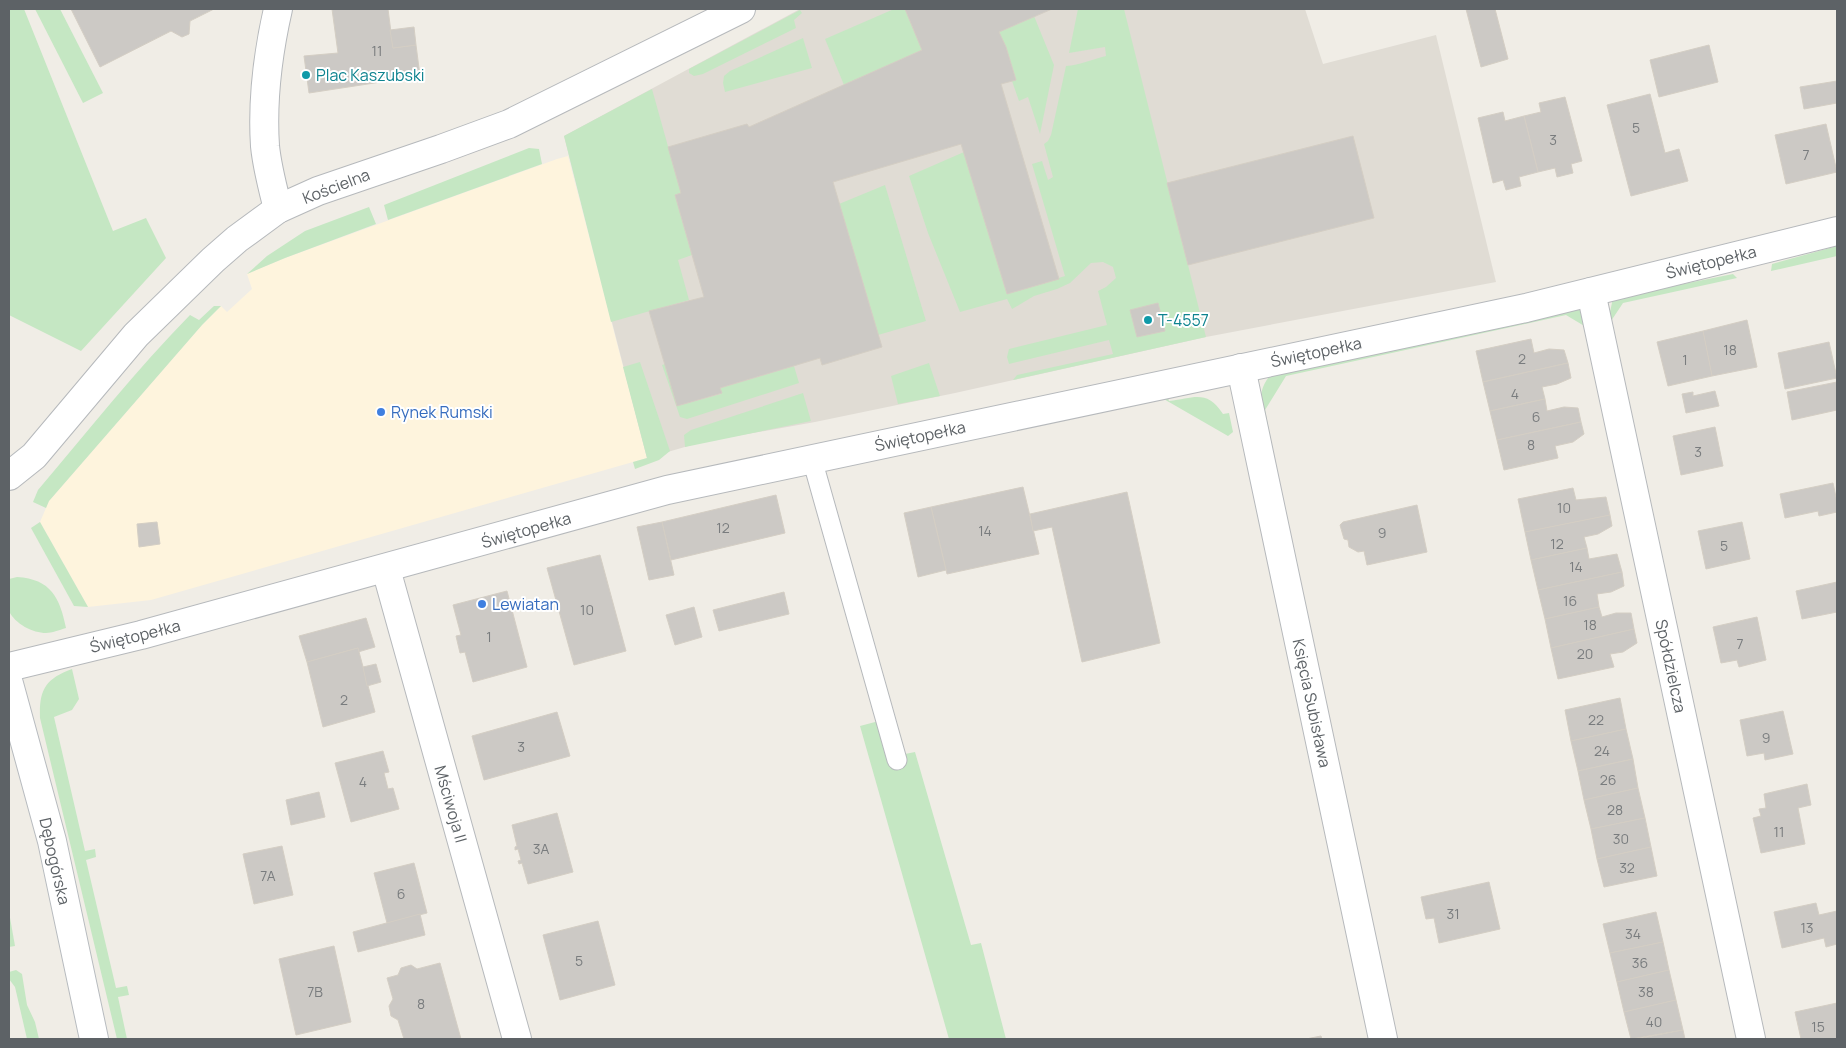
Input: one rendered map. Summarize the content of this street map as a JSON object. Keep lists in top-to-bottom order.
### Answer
{
  "streets": {
    "street": [
      "Kościelna",
      "Świętopełka",
      "Spółdzielcza",
      "Księcia Subisława",
      "Mściwoja II",
      "Dębogórska"
    ]
  },
  "crossings": [
    ["Świętopełka", "Spółdzielcza"],
    ["Świętopełka", "Księcia Subisława"],
    ["Świętopełka", "Mściwoja II"]
  ],
  "places": [
    "Plac Kaszubski",
    "T-4557",
    "Rynek Rumski",
    "Lewiatan"
  ],
  "house_numbers": [
    "11",
    "5",
    "3",
    "7",
    "18",
    "2",
    "1",
    "4",
    "6",
    "8",
    "3",
    "10",
    "12",
    "14",
    "9",
    "12",
    "5",
    "14",
    "16",
    "10",
    "18",
    "1",
    "7",
    "20",
    "2",
    "22",
    "9",
    "3",
    "24",
    "26",
    "4",
    "28",
    "11",
    "30",
    "3A",
    "32",
    "7A",
    "6",
    "31",
    "13",
    "34",
    "5",
    "36",
    "7B",
    "38",
    "8",
    "40",
    "15"
  ]
}
